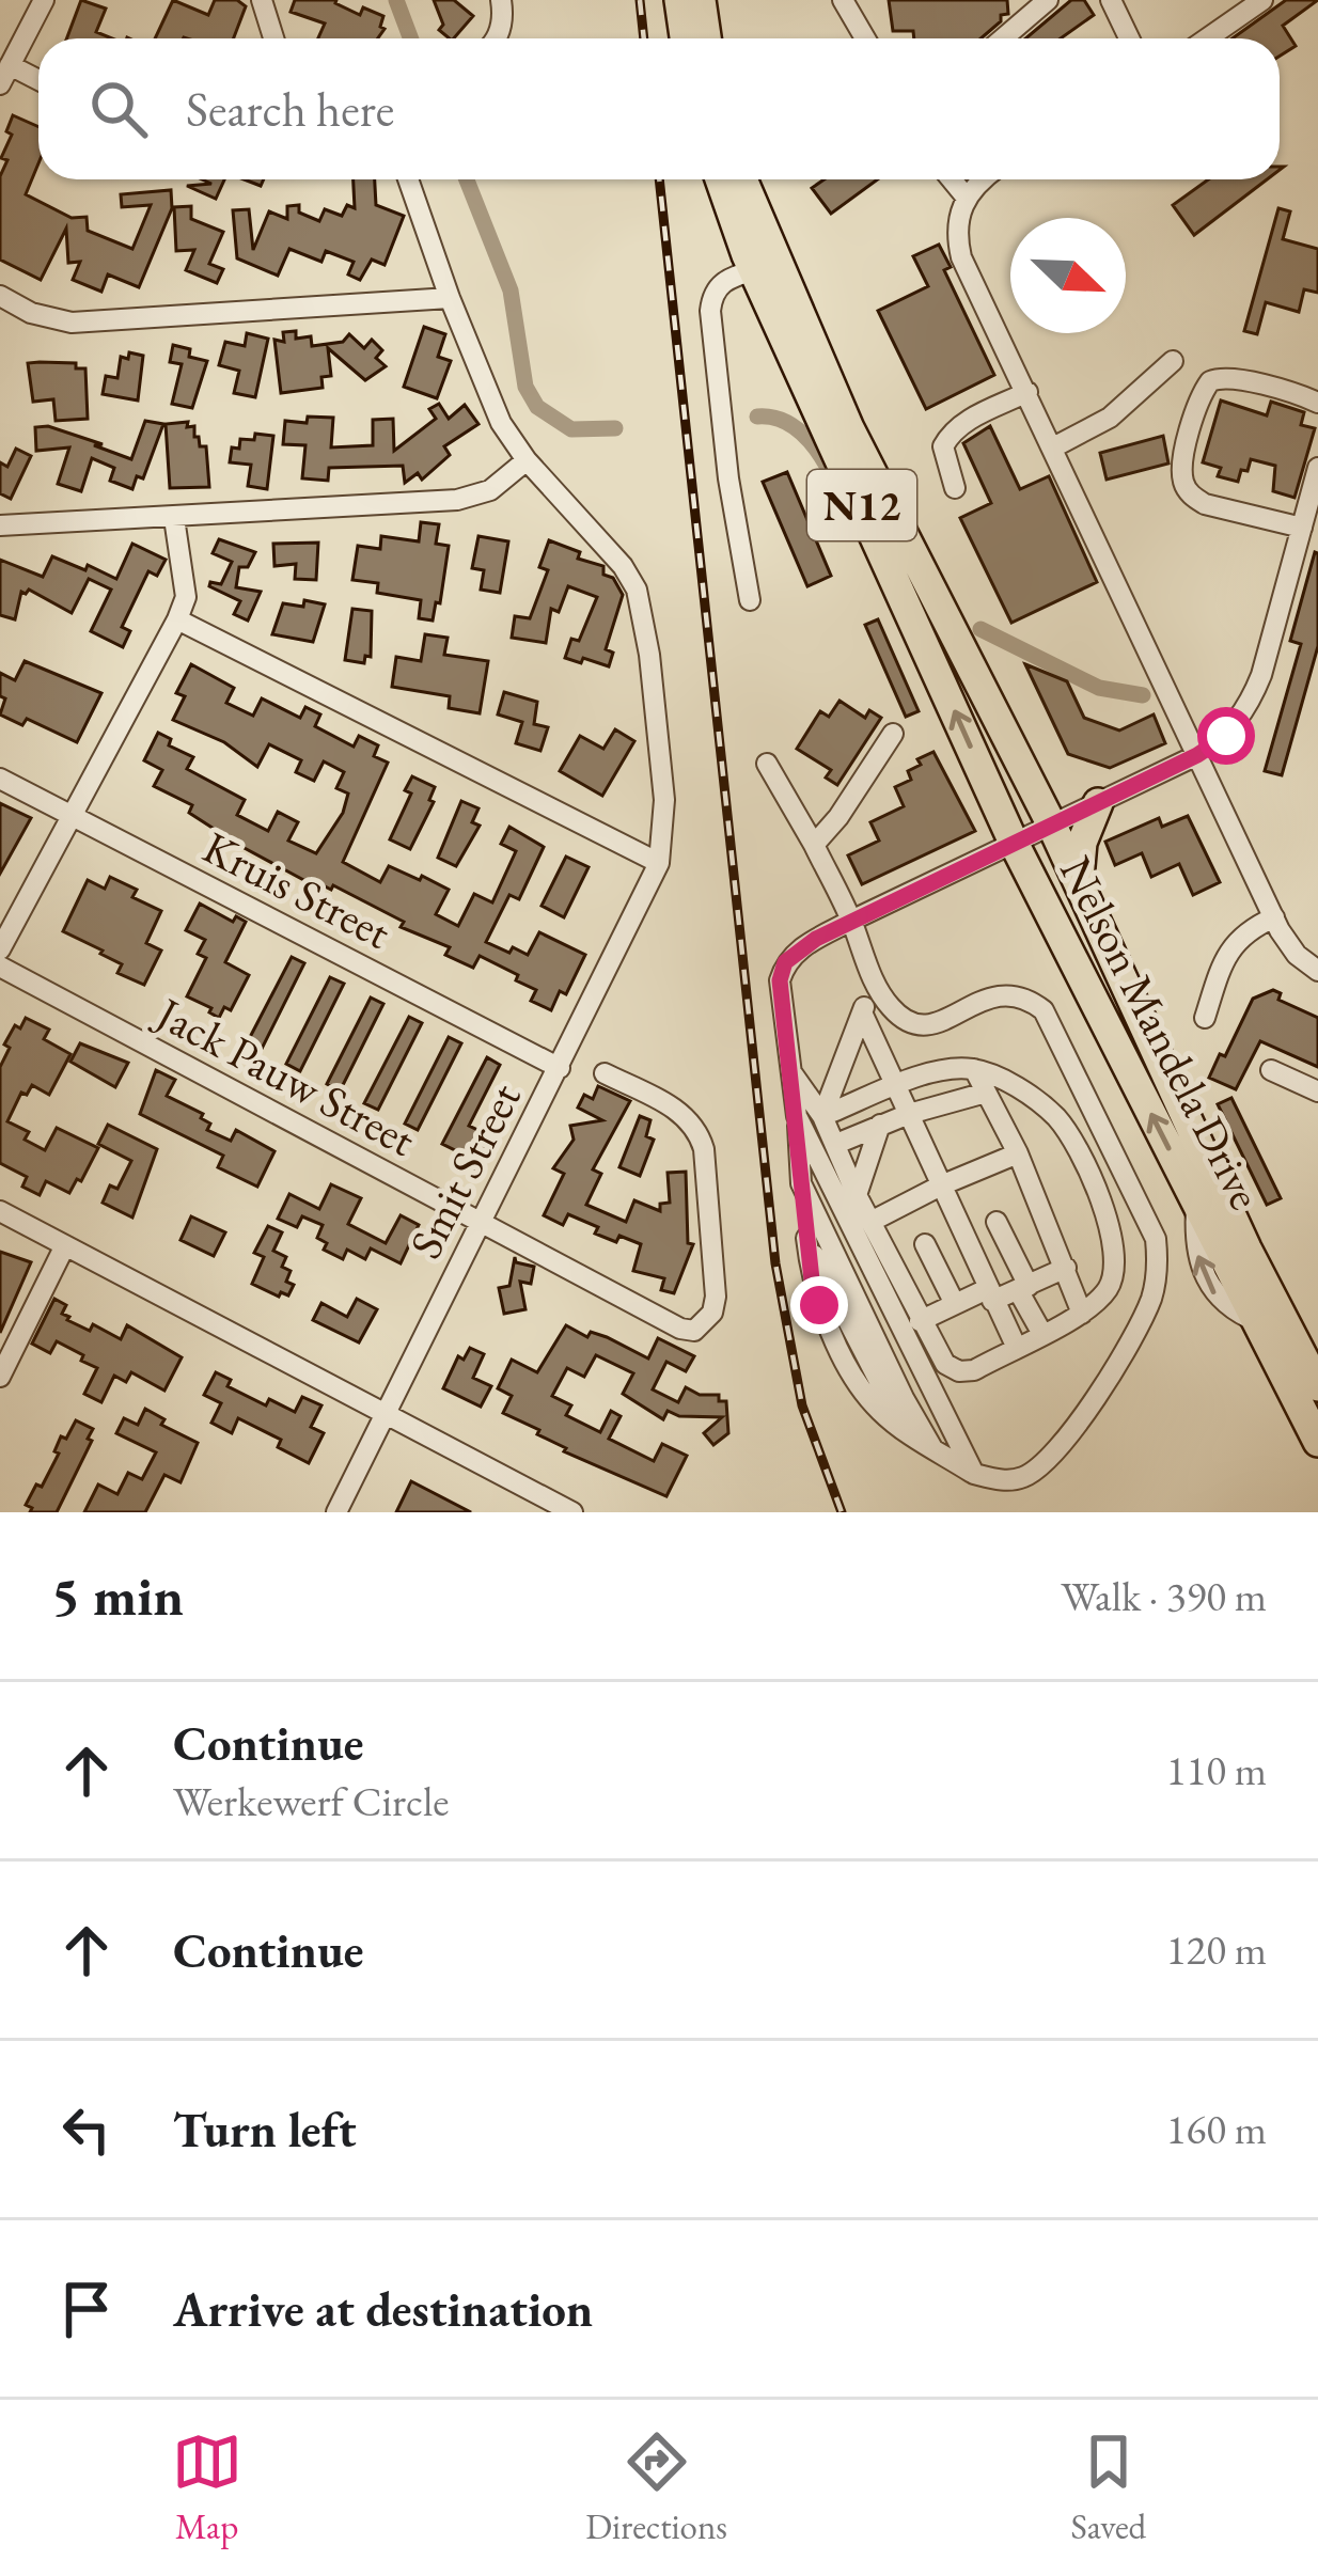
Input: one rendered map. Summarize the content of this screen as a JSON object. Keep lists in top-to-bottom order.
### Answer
{
  "streets": {
    "highway": ["N12", "Nelson Mandela Drive"],
    "street": ["Kruis Street", "Jack Pauw Street", "Smit Street"]
  },
  "crossings": [
    ["Kruis Street", "Smit Street"],
    ["Jack Pauw Street", "Smit Street"]
  ],
  "north": "bottom right",
  "page": {
    "search": "Search here",
    "heading": ["5 min", "Walk · 390 m"],
    "list": [
      ["Continue", "Werkewerf Circle", "110 m"],
      ["Continue", "120 m"],
      ["Turn left", "160 m"],
      "Arrive at destination"
    ],
    "nav": ["Map", "Directions", "Saved"]
  }
}
